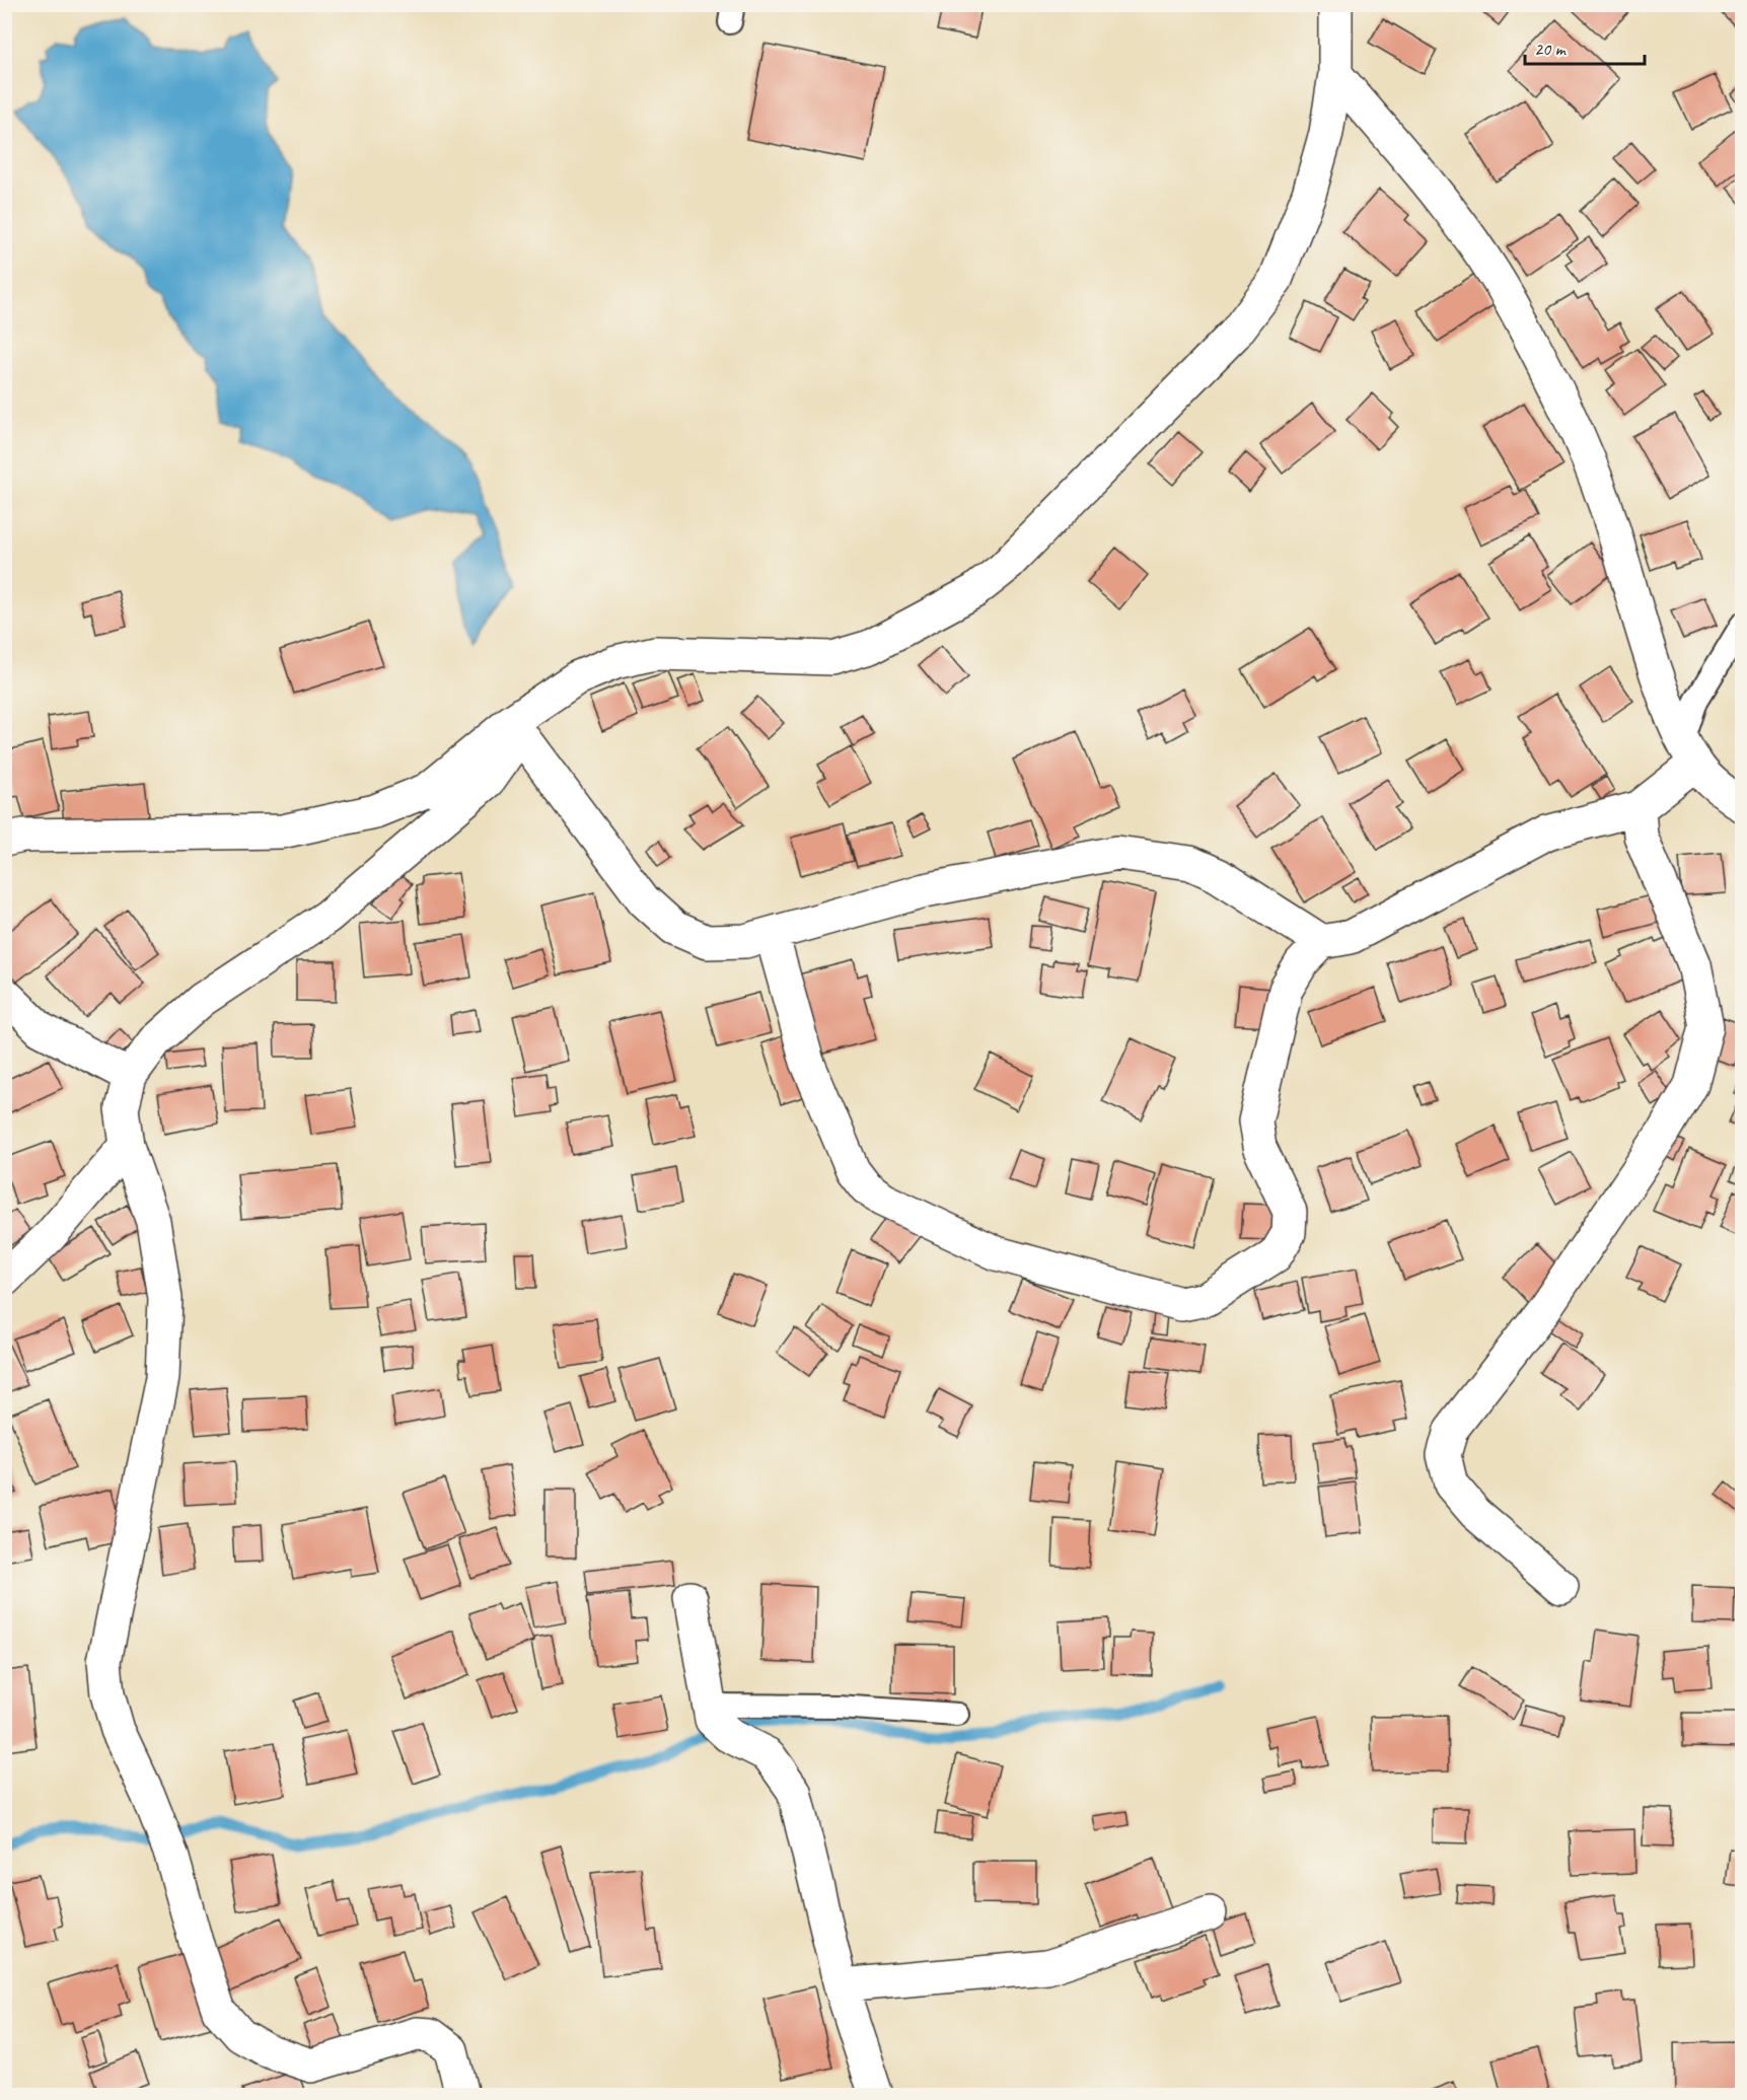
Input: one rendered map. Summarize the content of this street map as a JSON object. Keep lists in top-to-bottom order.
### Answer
{
  "scale_bar": "20 m"
}
